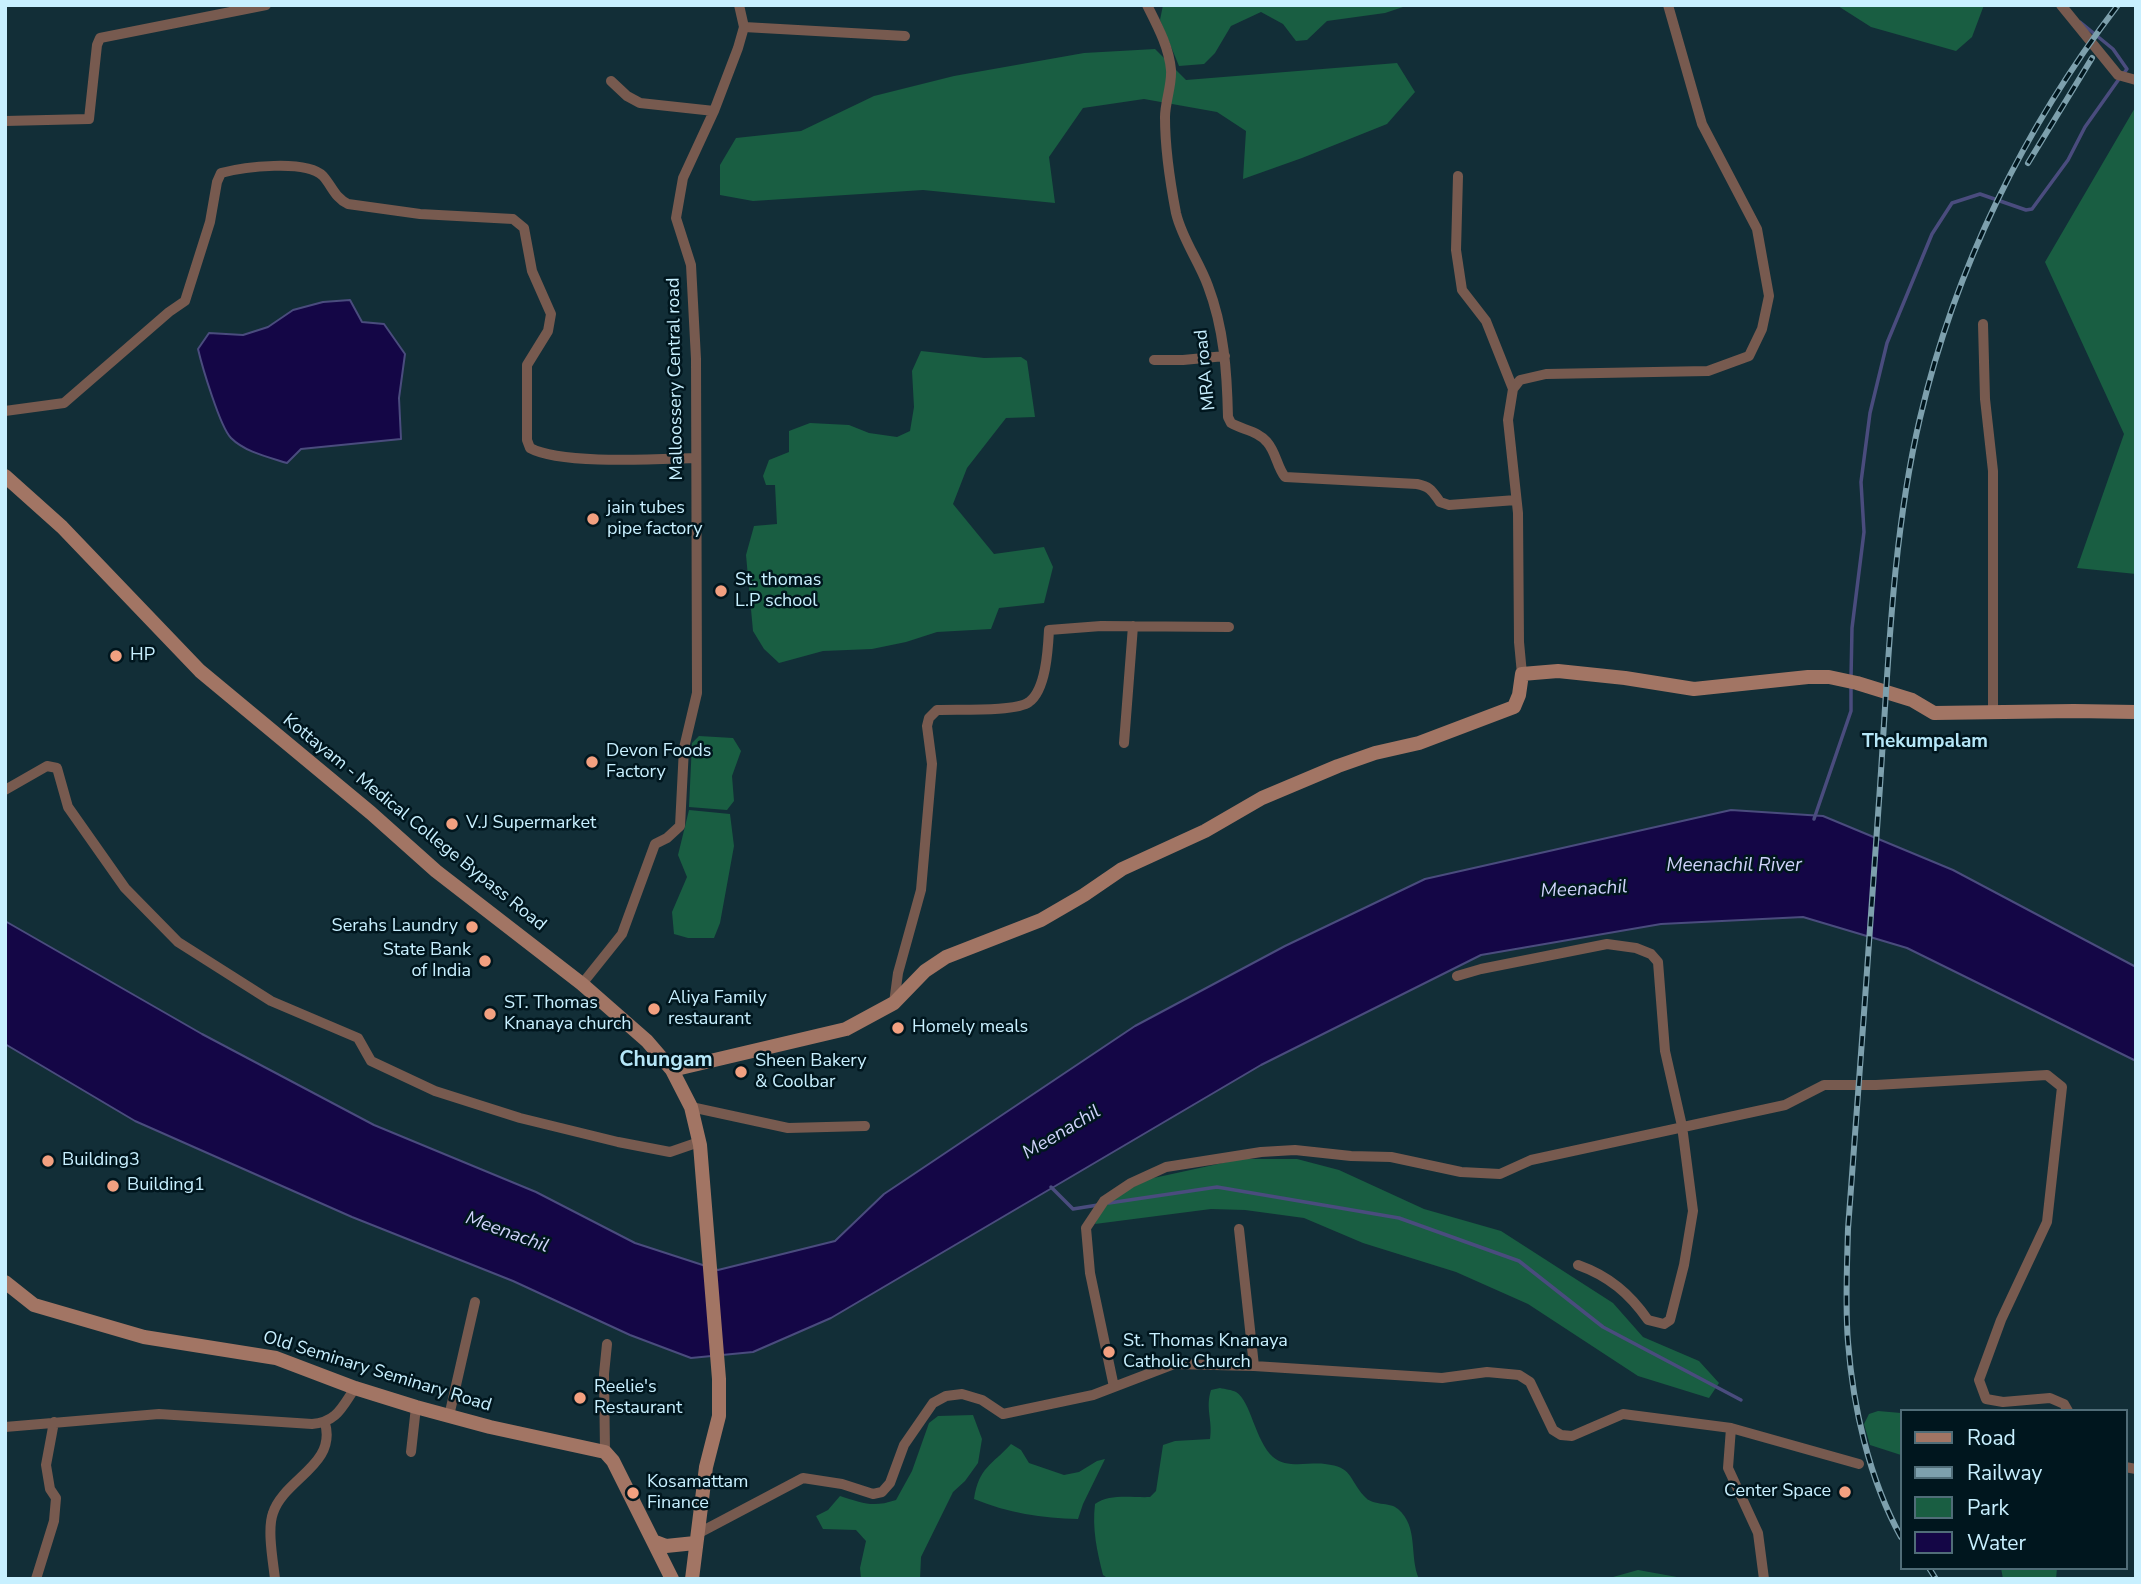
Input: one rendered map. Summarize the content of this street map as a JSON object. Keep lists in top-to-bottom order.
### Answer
{
  "streets": {
    "main road": ["Kottayam - Medical College Bypass Road", "Old Seminary Seminary Road"],
    "street": ["MRA road", "Malloossery Central road"]
  },
  "crossings": [
    ["Malloossery Central road", "Kottayam - Medical College Bypass Road"]
  ],
  "districts": ["Thekumpalam", "Chungam"],
  "water": ["Meenachil River", "Meenachil"],
  "places": [
    "jain tubes pipe factory",
    "St. thomas L.P school",
    "HP",
    "Devon Foods Factory",
    "V.J Supermarket",
    "Serahs Laundry",
    "State Bank of India",
    "Aliya Family restaurant",
    "ST. Thomas Knanaya church",
    "Homely meals",
    "Sheen Bakery & Coolbar",
    "Building3",
    "Building1",
    "St. Thomas Knanaya Catholic Church",
    "Reelie's Restaurant",
    "Center Space",
    "Kosamattam Finance"
  ],
  "legend": [
    "Road",
    "Railway",
    "Park",
    "Water"
  ]
}
